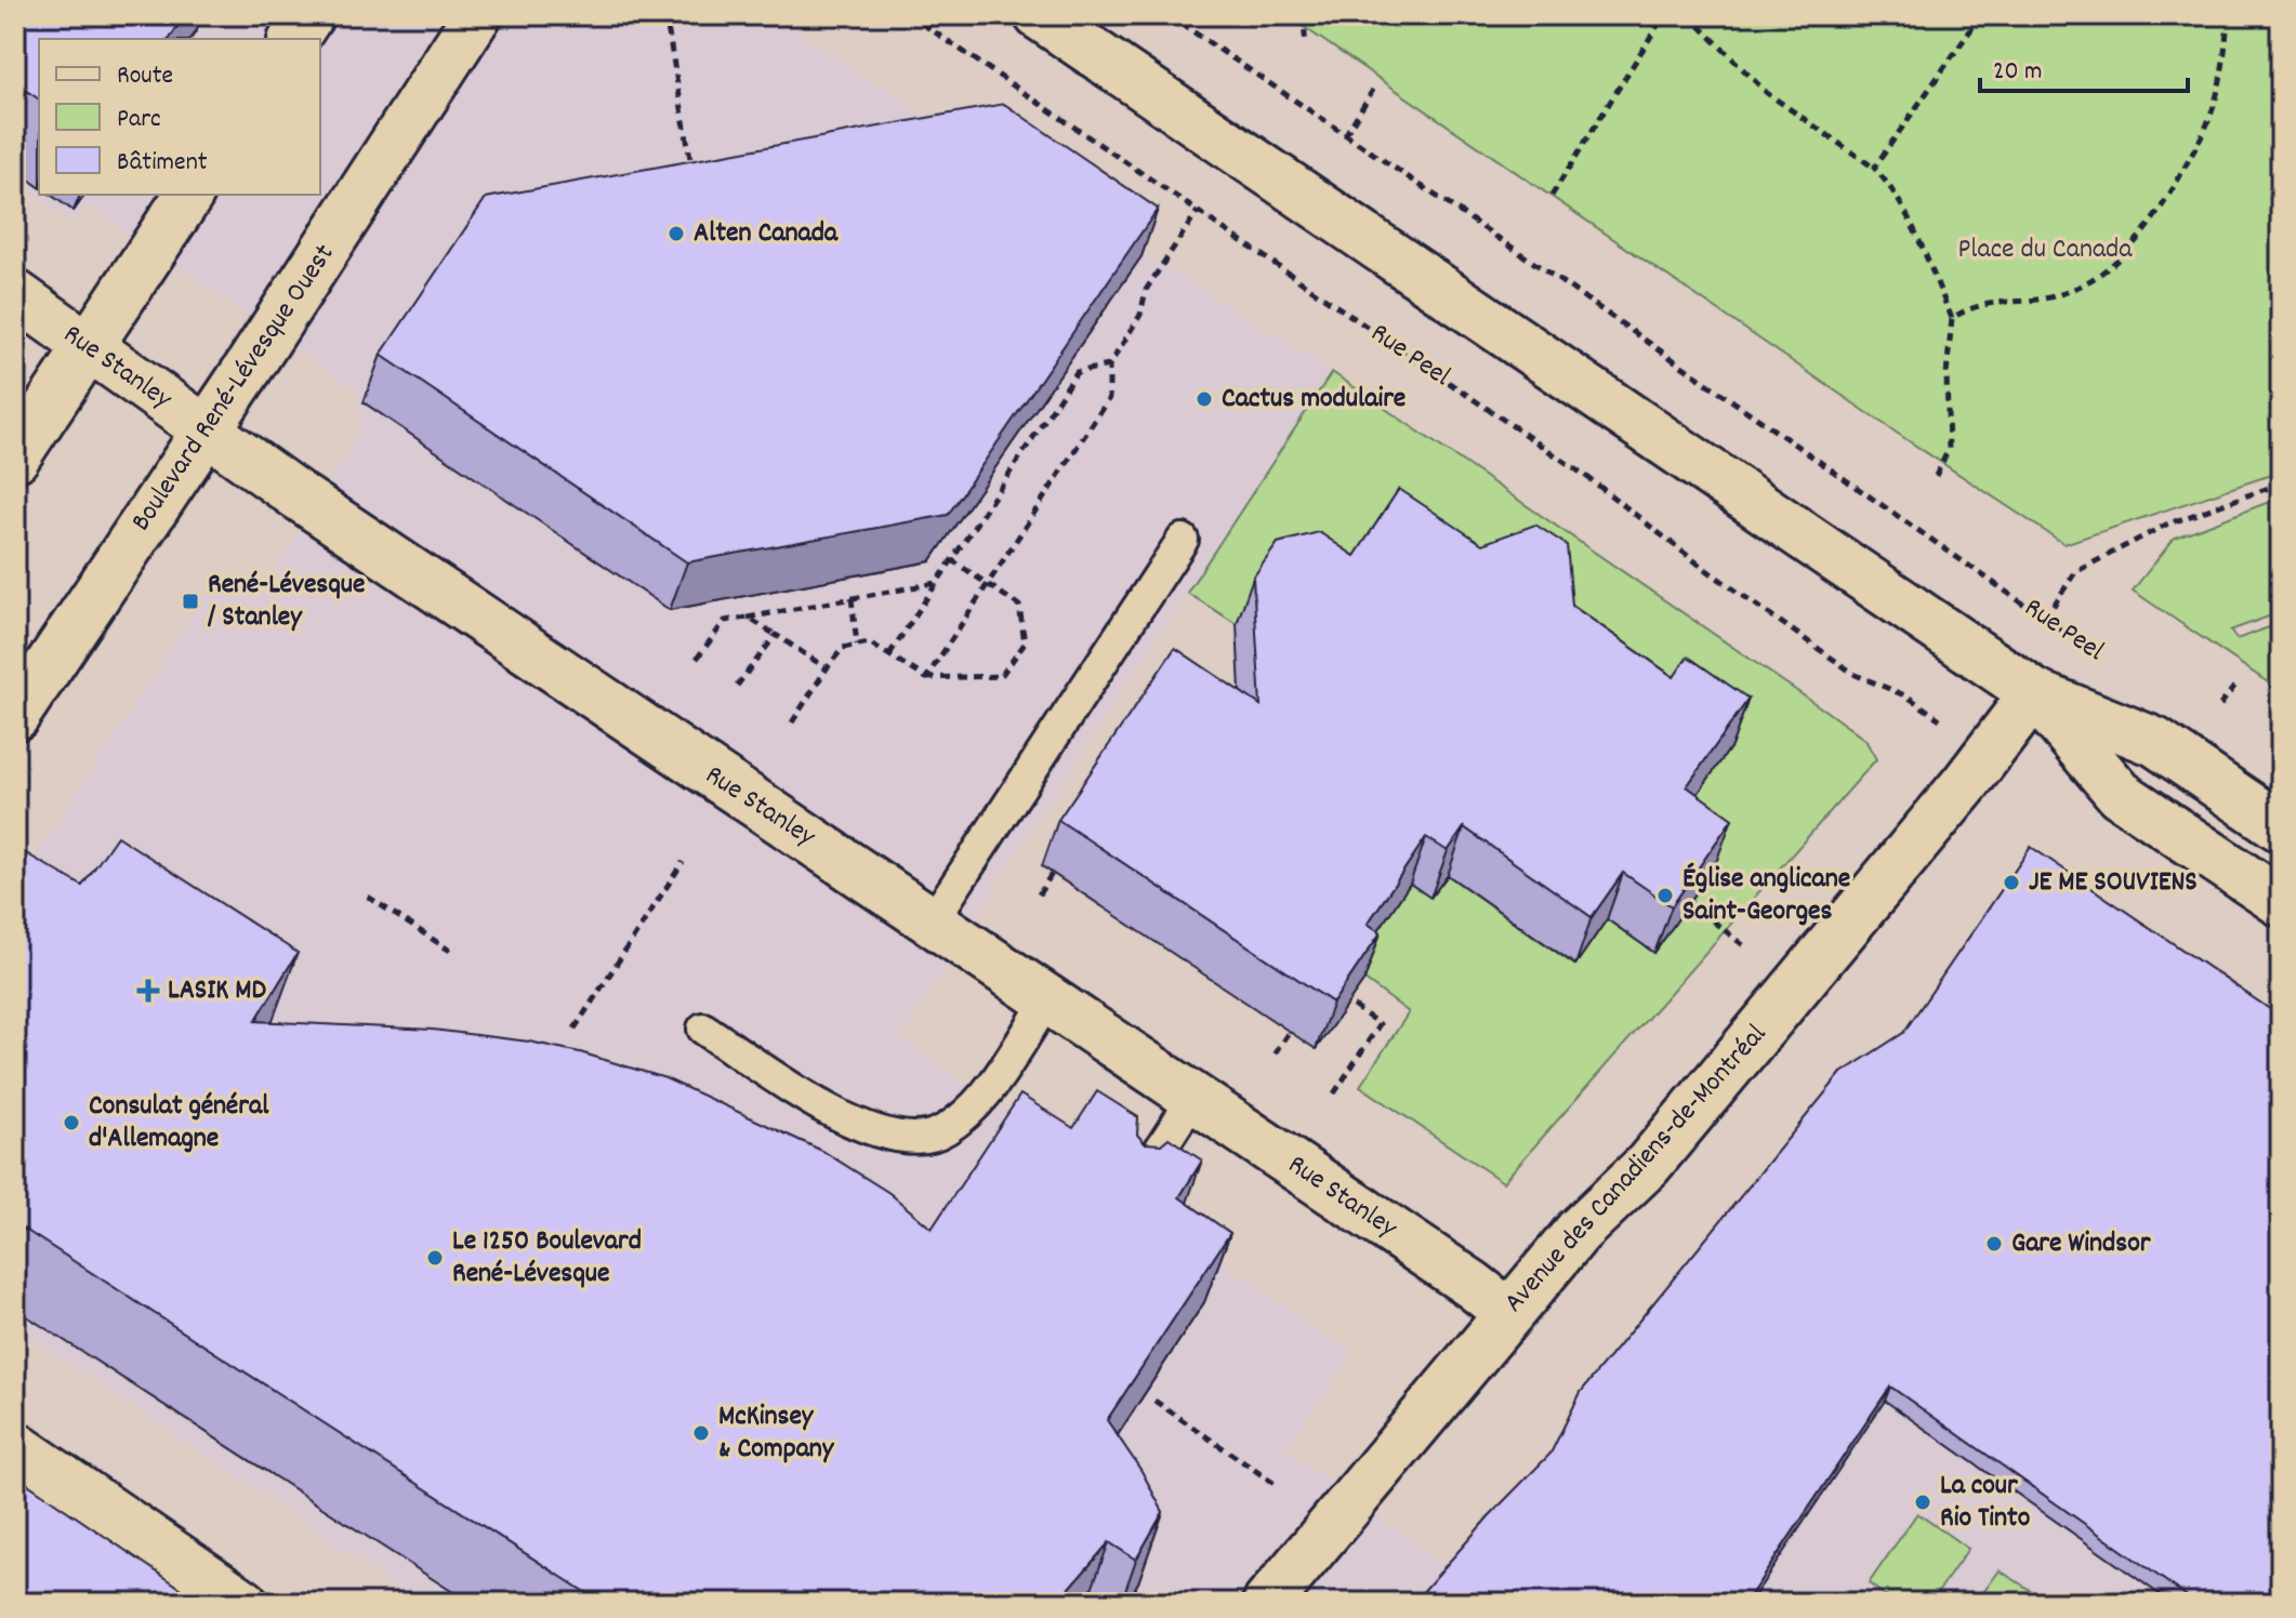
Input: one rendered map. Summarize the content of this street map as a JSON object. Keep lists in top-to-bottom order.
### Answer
{
  "streets": {
    "street": ["Rue Stanley", "Boulevard René-Lévesque Ouest", "Avenue des Canadiens-de-Montréal"],
    "path": ["Rue Peel"]
  },
  "crossings": [
    ["Rue Stanley", "Boulevard René-Lévesque Ouest"],
    ["Rue Stanley", "Avenue des Canadiens-de-Montréal"]
  ],
  "parks": ["Place du Canada"],
  "places": {
    "other": [
      "Alten Canada",
      "Cactus modulaire",
      "JE ME SOUVIENS",
      "Église anglicane Saint-Georges",
      "Consulat général d'Allemagne",
      "Gare Windsor",
      "Le 1250 Boulevard René-Lévesque",
      "McKinsey & Company",
      "La cour Rio Tinto"
    ],
    "transit": ["René-Lévesque / Stanley"],
    "health": ["LASIK MD"]
  },
  "legend": ["Route", "Parc", "Bâtiment"],
  "scale_bar": "20 m"
}
